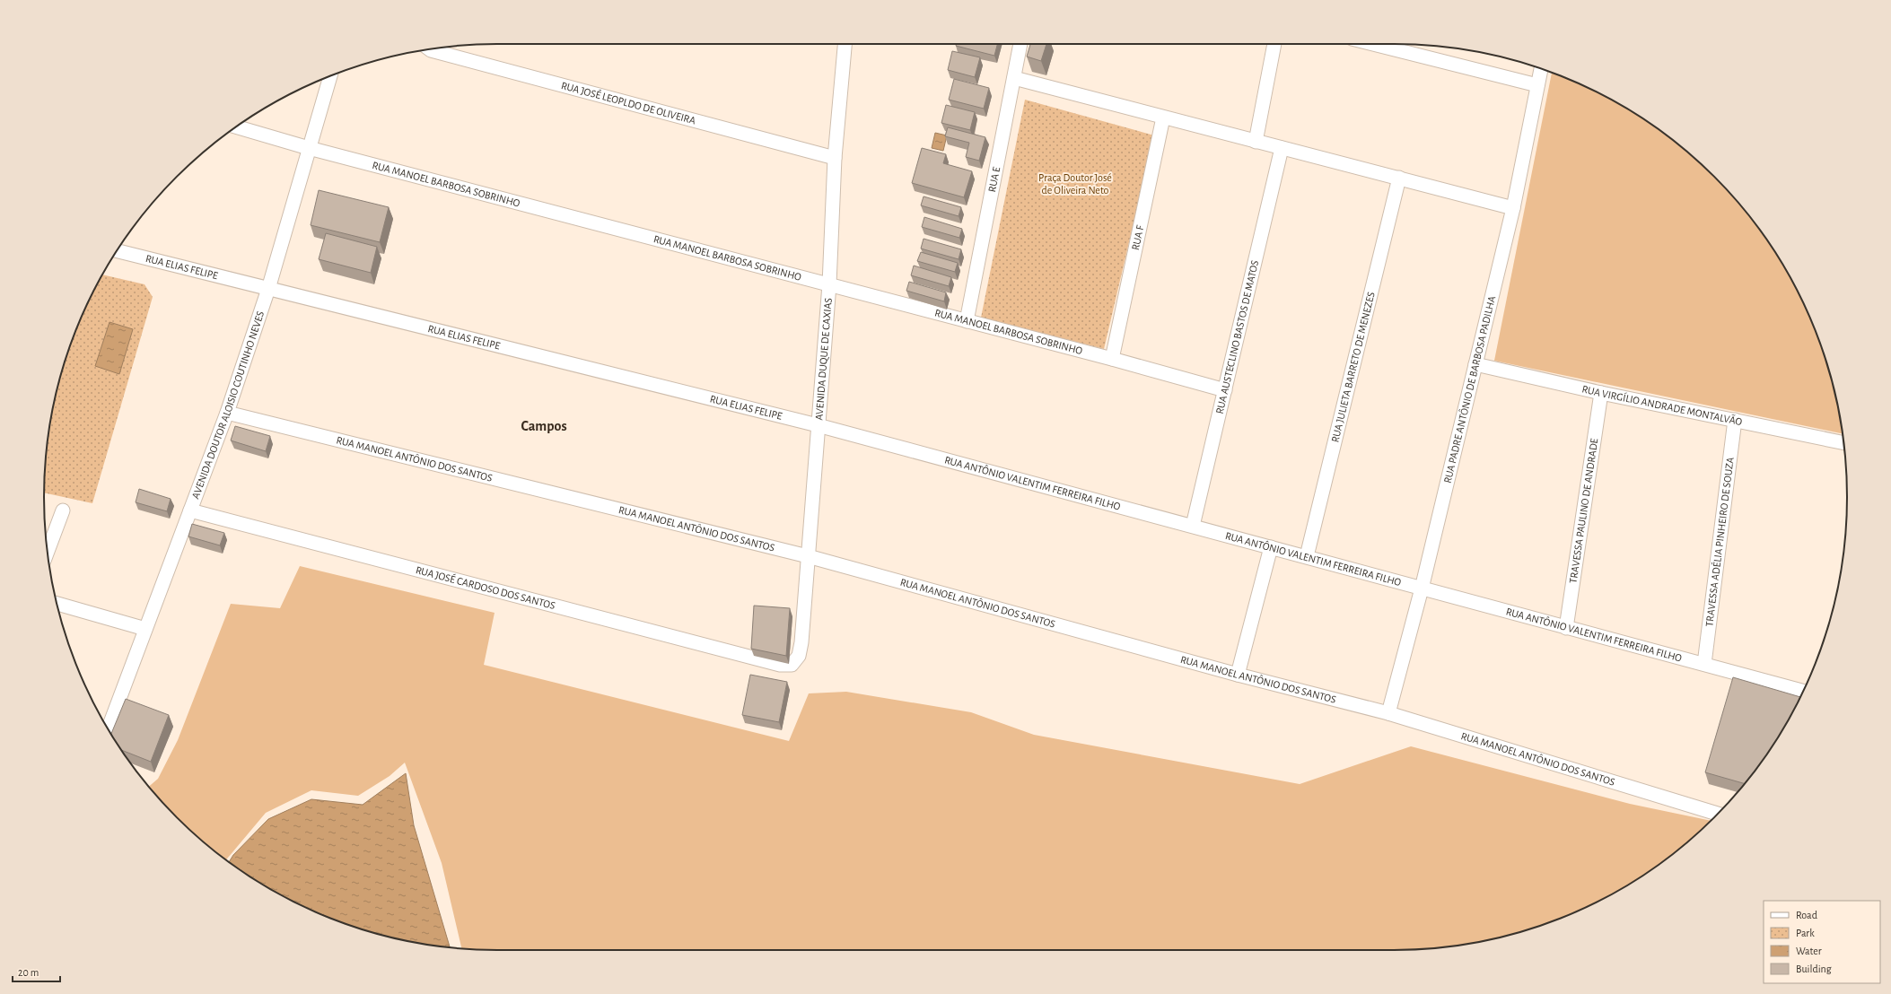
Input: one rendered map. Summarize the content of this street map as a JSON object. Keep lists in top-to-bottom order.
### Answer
{
  "streets": {
    "street": [
      "RUA JOSÉ LEOPLDO DE OLIVEIRA",
      "RUA E",
      "RUA MANOEL BARBOSA SOBRINHO",
      "RUA F",
      "RUA ELIAS FELIPE",
      "RUA AUSTECLINO BASTOS DE MATOS",
      "AVENIDA DUQUE DE CAXIAS",
      "RUA JULIETA BARRETO DE MENEZES",
      "RUA PADRE ANTÔNIO DE BARBOSA PADILHA",
      "AVENIDA DOUTOR ALOISIO COUTINHO NEVES",
      "RUA VIRGÍLIO ANDRADE MONTALVÃO",
      "RUA MANOEL ANTÔNIO DOS SANTOS",
      "RUA ANTÔNIO VALENTIM FERREIRA FILHO",
      "TRAVESSA PAULINO DE ANDRADE",
      "TRAVESSA ADÉLIA PINHEIRO DE SOUZA",
      "RUA JOSÉ CARDOSO DOS SANTOS"
    ]
  },
  "crossings": [
    ["RUA JOSÉ LEOPLDO DE OLIVEIRA", "AVENIDA DUQUE DE CAXIAS"],
    ["RUA E", "RUA MANOEL BARBOSA SOBRINHO"],
    ["RUA MANOEL BARBOSA SOBRINHO", "RUA F"],
    ["RUA MANOEL BARBOSA SOBRINHO", "RUA AUSTECLINO BASTOS DE MATOS"],
    ["RUA MANOEL BARBOSA SOBRINHO", "AVENIDA DUQUE DE CAXIAS"],
    ["RUA MANOEL BARBOSA SOBRINHO", "AVENIDA DOUTOR ALOISIO COUTINHO NEVES"],
    ["RUA ELIAS FELIPE", "AVENIDA DUQUE DE CAXIAS"],
    ["RUA ELIAS FELIPE", "AVENIDA DOUTOR ALOISIO COUTINHO NEVES"],
    ["RUA ELIAS FELIPE", "RUA ANTÔNIO VALENTIM FERREIRA FILHO"],
    ["RUA AUSTECLINO BASTOS DE MATOS", "RUA ANTÔNIO VALENTIM FERREIRA FILHO"],
    ["AVENIDA DUQUE DE CAXIAS", "RUA MANOEL ANTÔNIO DOS SANTOS"],
    ["AVENIDA DUQUE DE CAXIAS", "RUA ANTÔNIO VALENTIM FERREIRA FILHO"],
    ["AVENIDA DUQUE DE CAXIAS", "RUA JOSÉ CARDOSO DOS SANTOS"],
    ["RUA JULIETA BARRETO DE MENEZES", "RUA ANTÔNIO VALENTIM FERREIRA FILHO"],
    ["RUA PADRE ANTÔNIO DE BARBOSA PADILHA", "RUA VIRGÍLIO ANDRADE MONTALVÃO"],
    ["RUA PADRE ANTÔNIO DE BARBOSA PADILHA", "RUA MANOEL ANTÔNIO DOS SANTOS"],
    ["RUA PADRE ANTÔNIO DE BARBOSA PADILHA", "RUA ANTÔNIO VALENTIM FERREIRA FILHO"],
    ["AVENIDA DOUTOR ALOISIO COUTINHO NEVES", "RUA MANOEL ANTÔNIO DOS SANTOS"],
    ["AVENIDA DOUTOR ALOISIO COUTINHO NEVES", "RUA JOSÉ CARDOSO DOS SANTOS"],
    ["RUA VIRGÍLIO ANDRADE MONTALVÃO", "TRAVESSA PAULINO DE ANDRADE"],
    ["RUA VIRGÍLIO ANDRADE MONTALVÃO", "TRAVESSA ADÉLIA PINHEIRO DE SOUZA"],
    ["RUA ANTÔNIO VALENTIM FERREIRA FILHO", "TRAVESSA PAULINO DE ANDRADE"],
    ["RUA ANTÔNIO VALENTIM FERREIRA FILHO", "TRAVESSA ADÉLIA PINHEIRO DE SOUZA"]
  ],
  "districts": ["Campos"],
  "parks": ["Praça Doutor José de Oliveira Neto"],
  "legend": [
    "Road",
    "Park",
    "Water",
    "Building"
  ],
  "scale_bar": "20 m"
}
